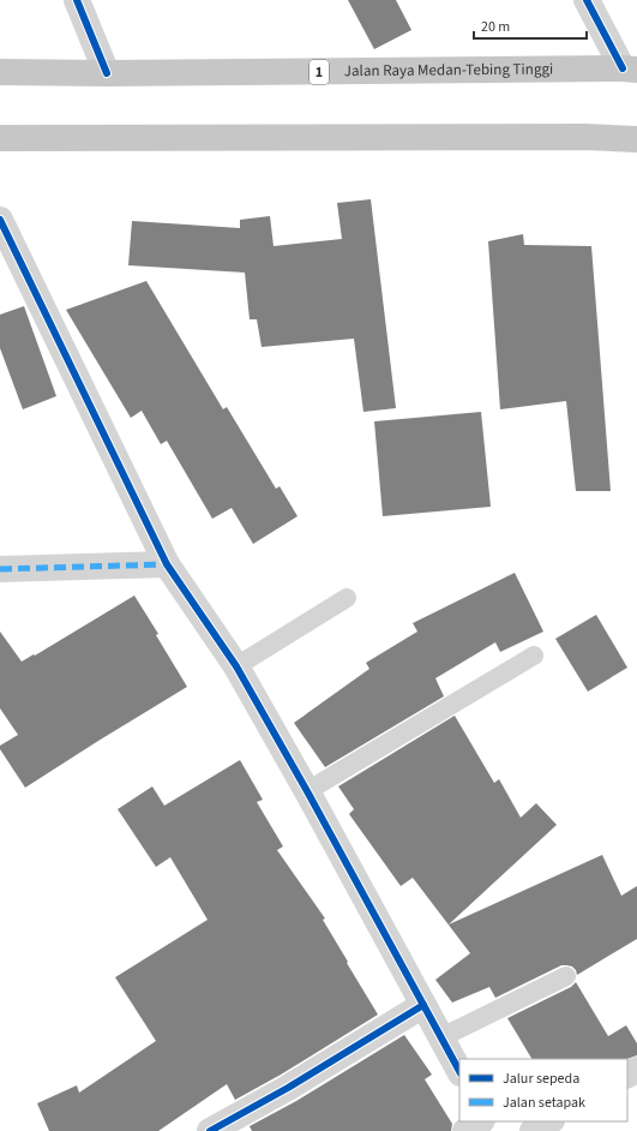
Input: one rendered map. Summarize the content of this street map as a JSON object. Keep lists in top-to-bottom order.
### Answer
{
  "streets": {
    "highway": ["Jalan Raya Medan-Tebing Tinggi", "1"]
  },
  "legend": ["Jalur sepeda", "Jalan setapak"],
  "scale_bar": "20 m"
}
